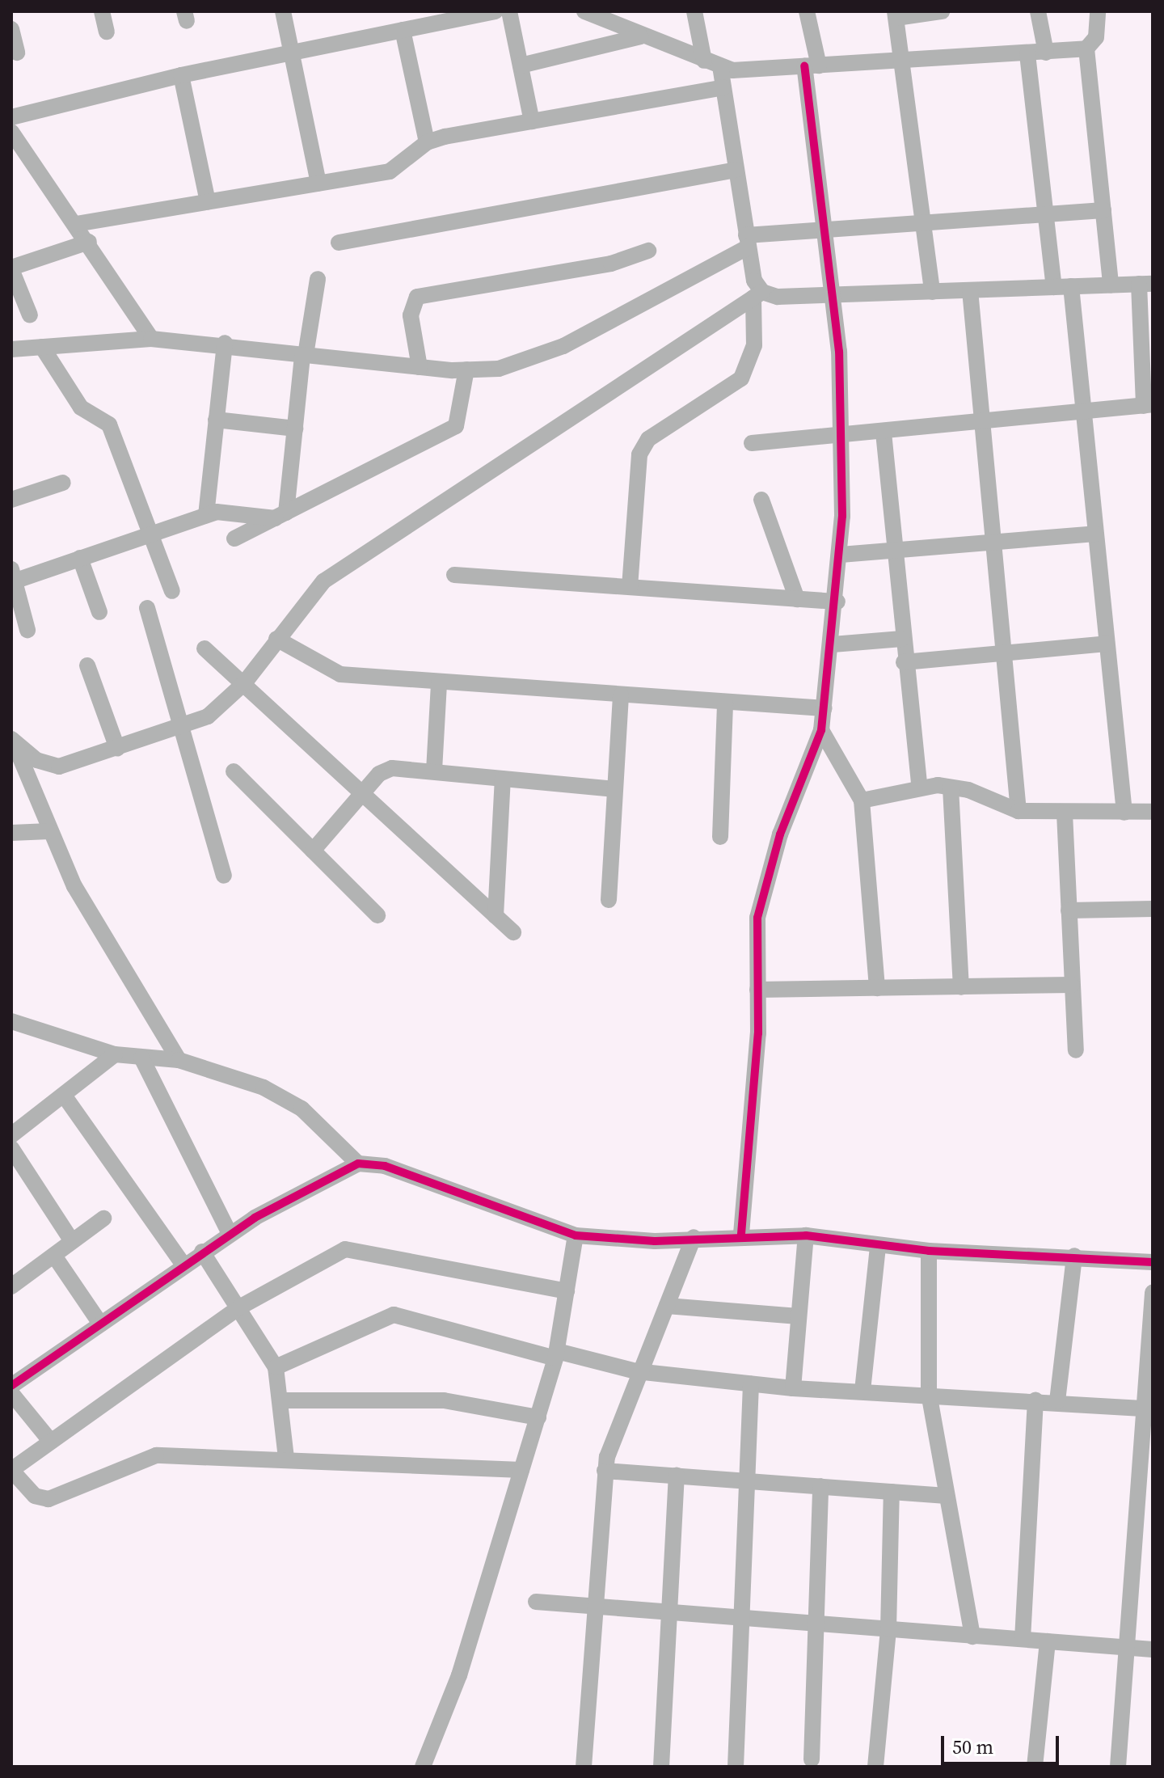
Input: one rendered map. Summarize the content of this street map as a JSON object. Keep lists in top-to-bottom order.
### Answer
{
  "scale_bar": "50 m"
}
